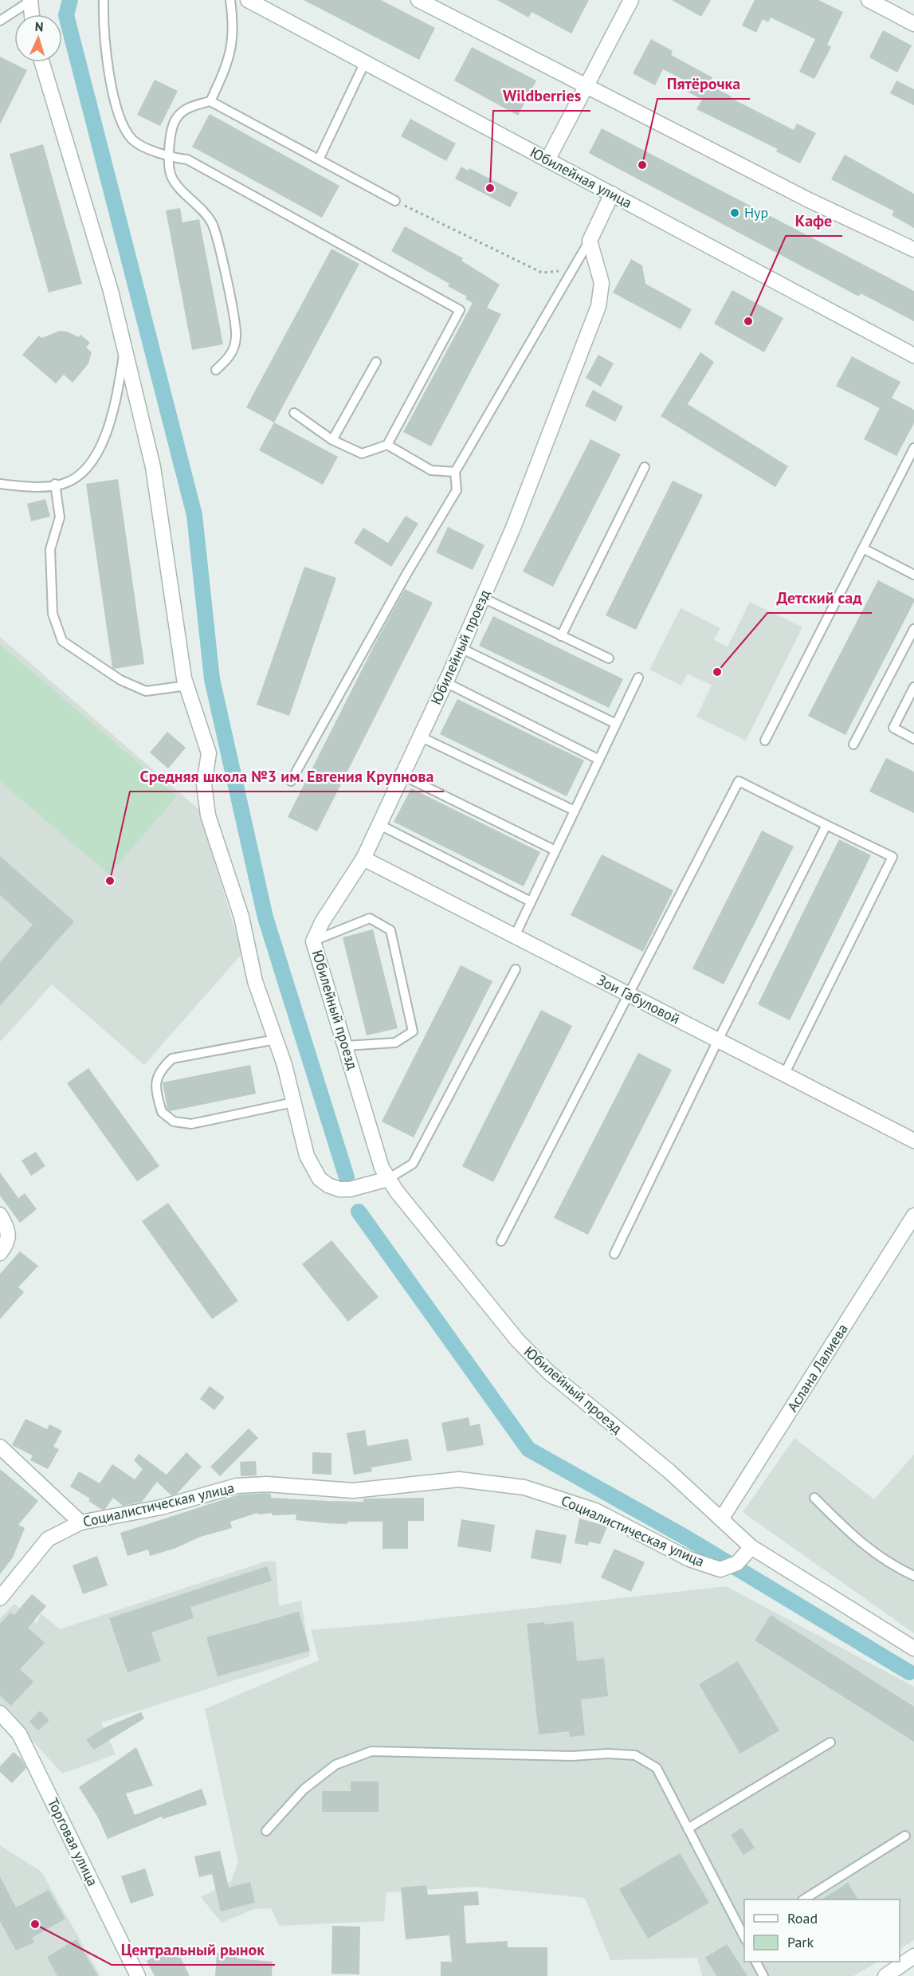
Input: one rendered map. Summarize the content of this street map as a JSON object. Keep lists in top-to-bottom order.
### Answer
{
  "streets": {
    "street": [
      "Юбилейная улица",
      "Юбилейный проезд",
      "Зои Габуловой",
      "Аслана Лалиева",
      "Социалистическая улица",
      "Торговая улица"
    ]
  },
  "crossings": [
    ["Юбилейный проезд", "Зои Габуловой"],
    ["Юбилейный проезд", "Аслана Лалиева"],
    ["Юбилейный проезд", "Социалистическая улица"]
  ],
  "places": [
    "Пятёрочка",
    "Wildberries",
    "Нур",
    "Кафе",
    "Детский сад",
    "Средняя школа №3 им. Евгения Крупнова",
    "Центральный рынок"
  ],
  "legend": ["Road", "Park"],
  "north": "top"
}
